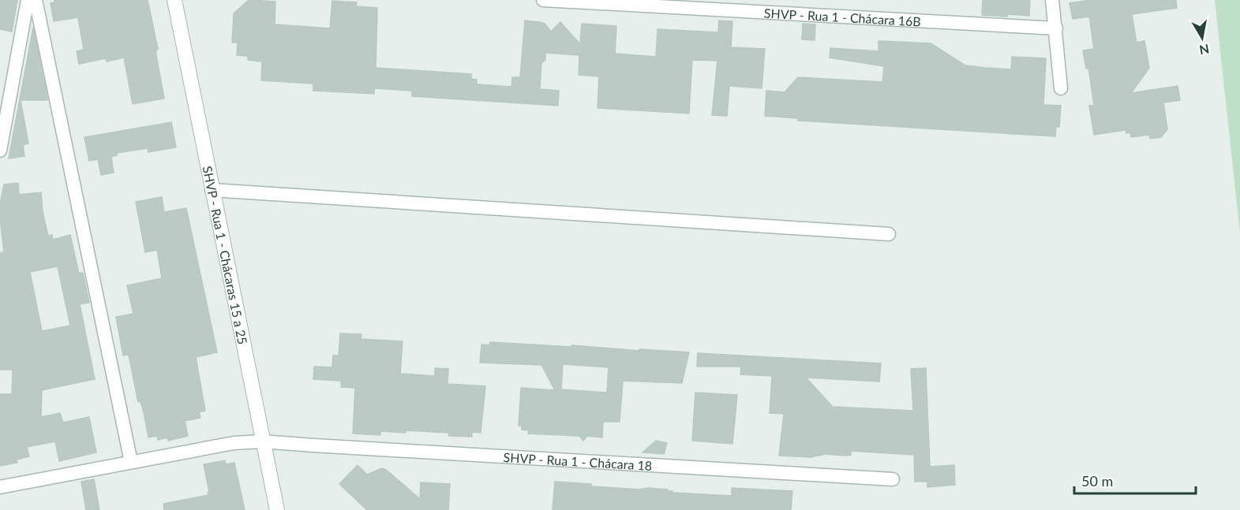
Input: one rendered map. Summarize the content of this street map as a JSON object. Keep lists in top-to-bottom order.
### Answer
{
  "streets": {
    "street": ["SHVP - Rua 1 - Chácara 16B", "SHVP - Rua 1 - Chácaras 15 a 25", "SHVP - Rua 1 - Chácara 18"]
  },
  "crossings": [
    ["SHVP - Rua 1 - Chácaras 15 a 25", "SHVP - Rua 1 - Chácara 18"]
  ],
  "scale_bar": "50 m",
  "north": "bottom"
}
